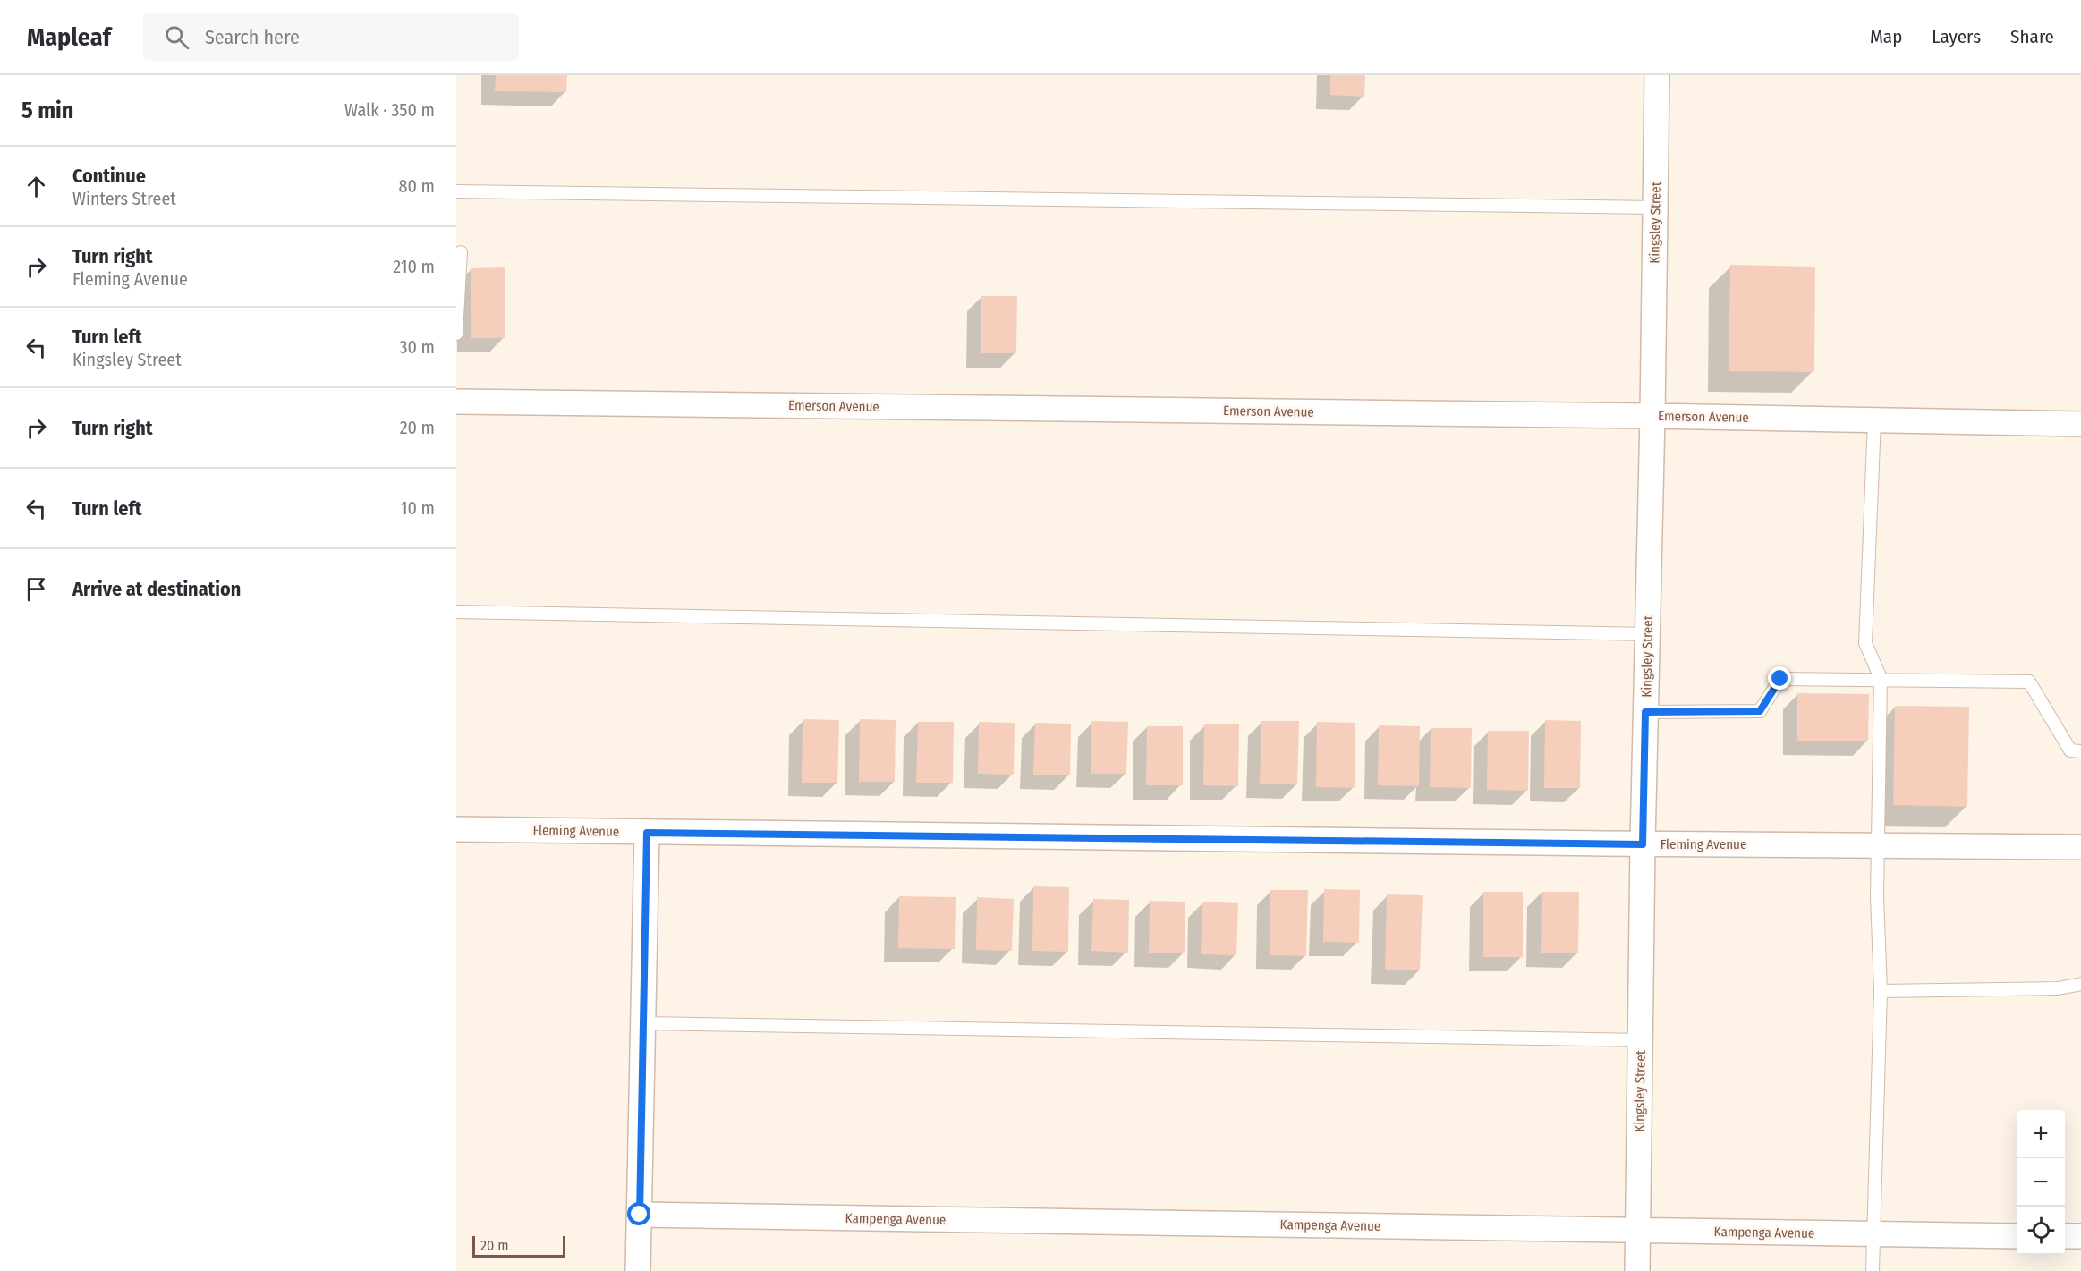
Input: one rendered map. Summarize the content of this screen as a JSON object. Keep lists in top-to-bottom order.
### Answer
{
  "streets": {
    "street": [
      "Kingsley Street",
      "Emerson Avenue",
      "Fleming Avenue",
      "Kampenga Avenue"
    ]
  },
  "crossings": [
    ["Kingsley Street", "Emerson Avenue"],
    ["Kingsley Street", "Fleming Avenue"],
    ["Kingsley Street", "Kampenga Avenue"]
  ],
  "scale_bar": "20 m",
  "page": {
    "header": "Mapleaf",
    "search": "Search here",
    "nav": ["Map", "Layers", "Share"],
    "heading": ["5 min", "Walk · 350 m"],
    "list": [
      ["Continue", "Winters Street", "80 m"],
      ["Turn right", "Fleming Avenue", "210 m"],
      ["Turn left", "Kingsley Street", "30 m"],
      ["Turn right", "20 m"],
      ["Turn left", "10 m"],
      "Arrive at destination"
    ],
    "map_buttons": ["+", "−"],
    "scale": "20 m"
  }
}
